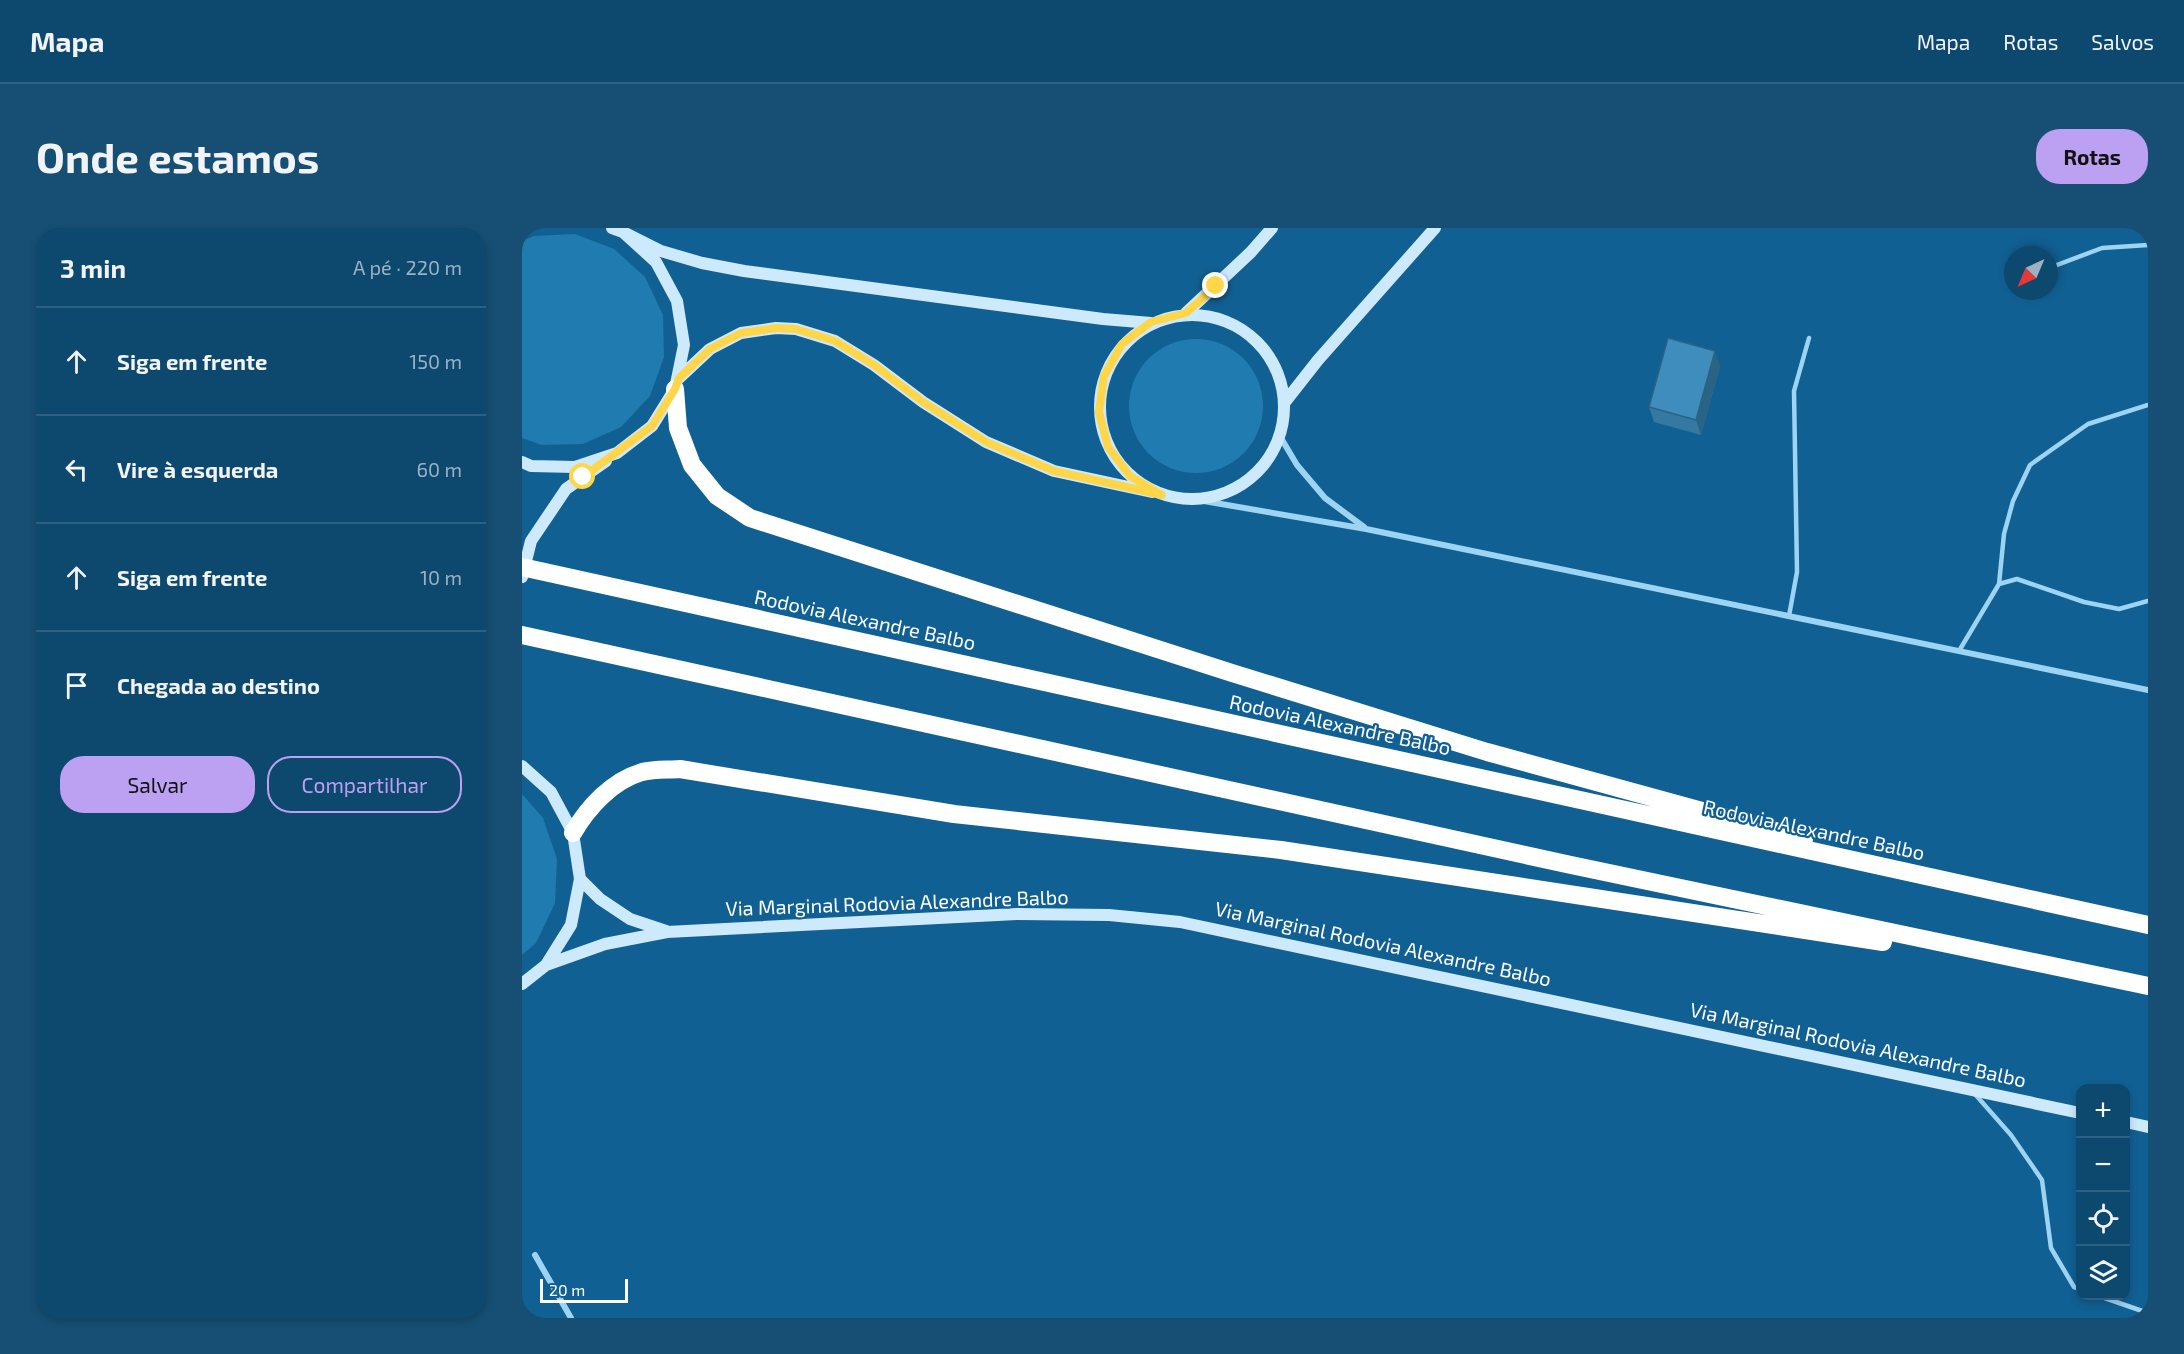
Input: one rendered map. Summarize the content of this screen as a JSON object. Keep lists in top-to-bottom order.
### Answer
{
  "streets": {
    "highway": ["Rodovia Alexandre Balbo"],
    "street": ["Via Marginal Rodovia Alexandre Balbo"]
  },
  "scale_bar": "20 m",
  "north": "bottom left",
  "page": {
    "header": "Mapa",
    "nav": ["Mapa", "Rotas", "Salvos"],
    "buttons": [
      "Rotas",
      ["Salvar", "Compartilhar"]
    ],
    "title": "Onde estamos",
    "heading": ["3 min", "A pé · 220 m"],
    "list": [
      ["Siga em frente", "150 m"],
      ["Vire à esquerda", "60 m"],
      ["Siga em frente", "10 m"],
      "Chegada ao destino"
    ],
    "map_buttons": ["+", "−"],
    "scale": "20 m"
  }
}
